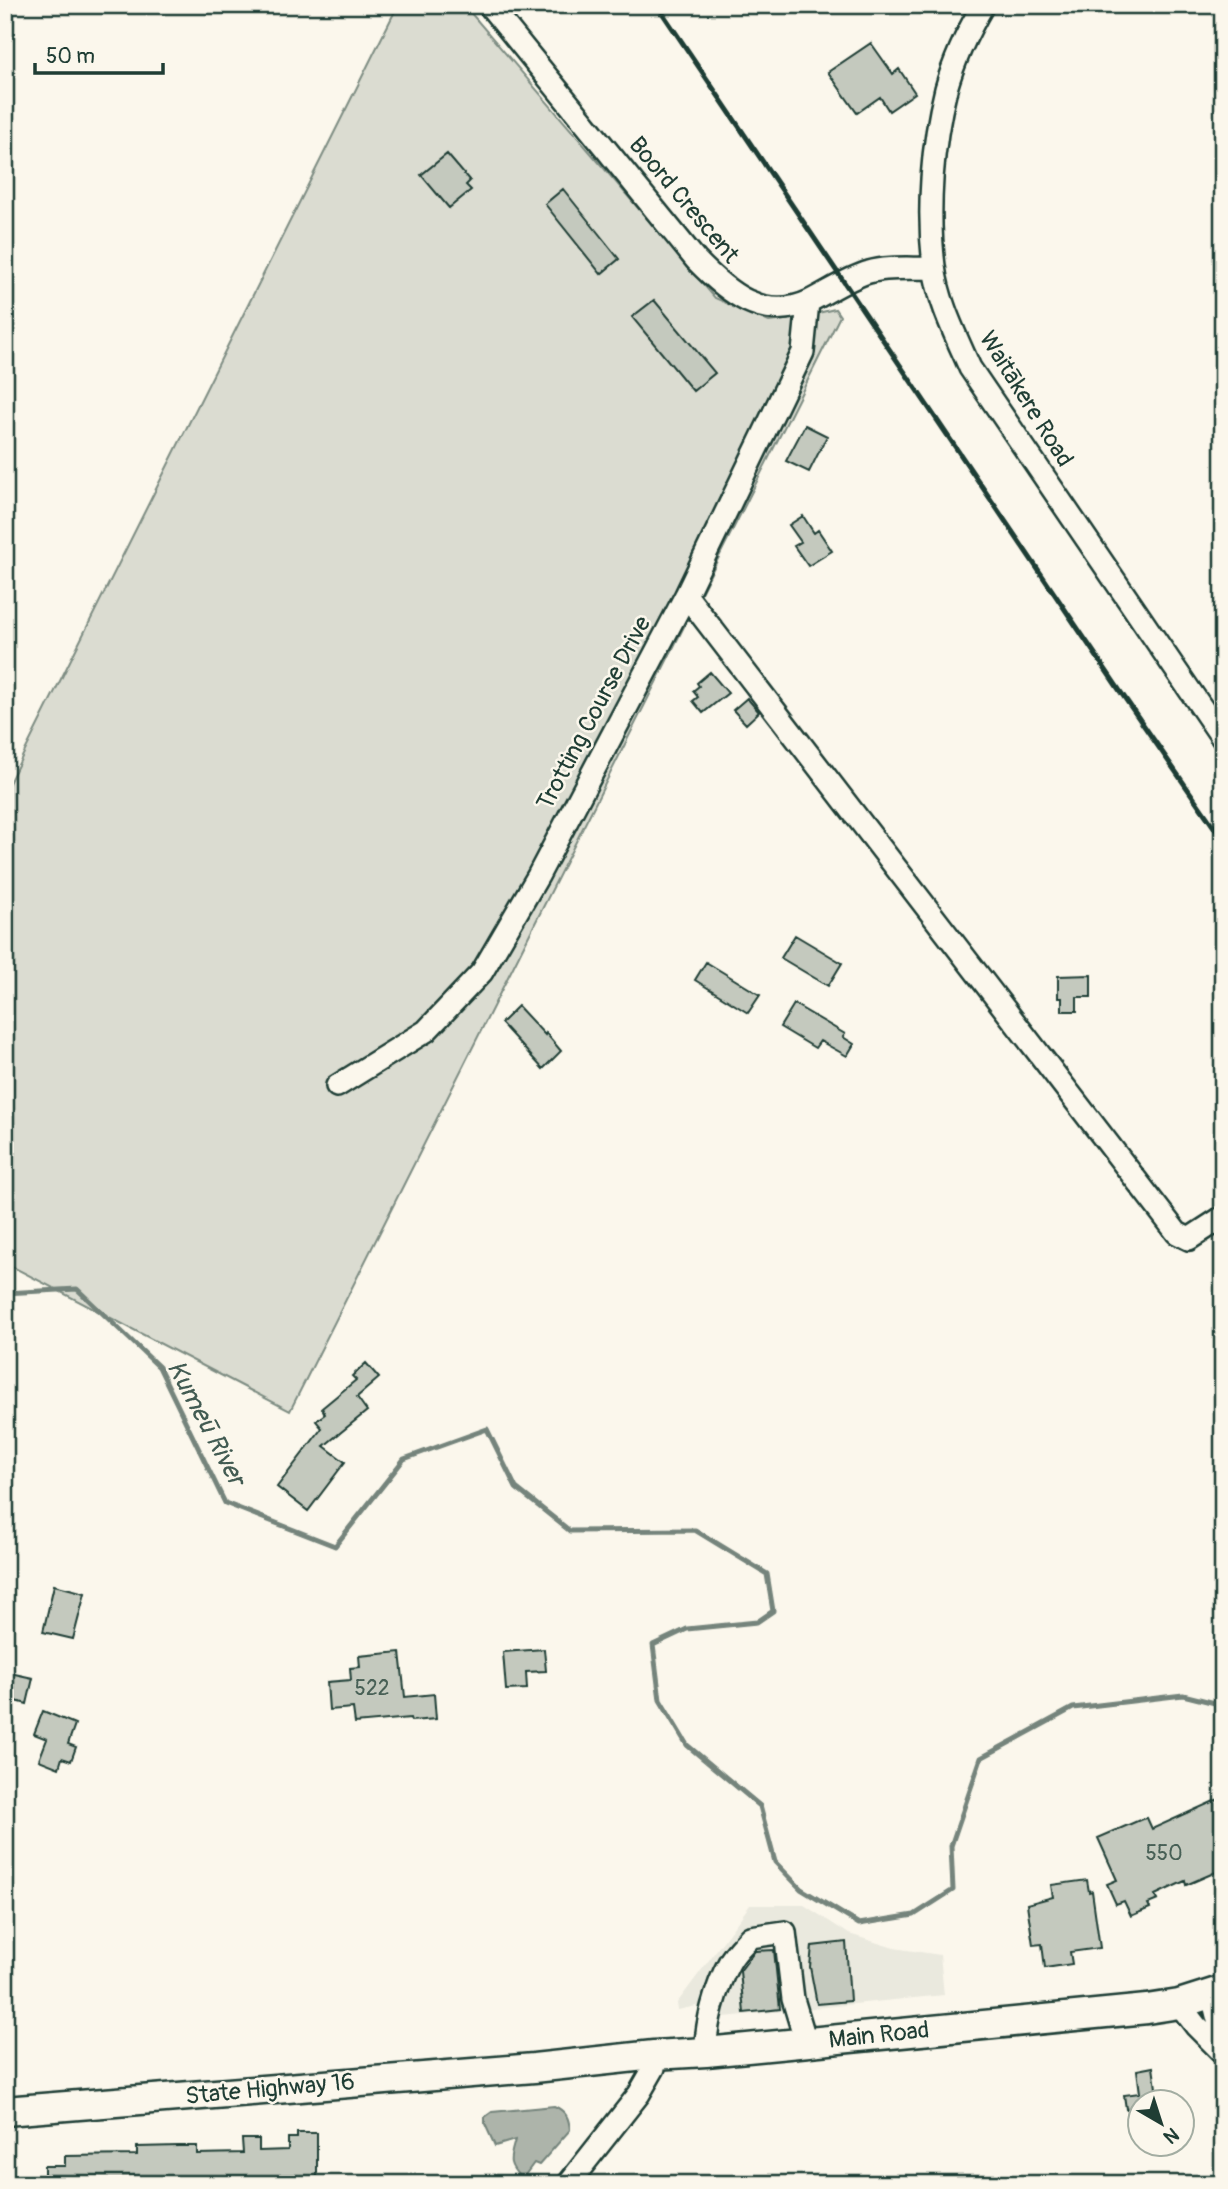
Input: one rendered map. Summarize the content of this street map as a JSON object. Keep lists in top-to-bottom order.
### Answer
{
  "streets": {
    "main road": ["Main Road", "State Highway 16"],
    "street": ["Boord Crescent", "Waitākere Road", "Trotting Course Drive"]
  },
  "crossings": [
    ["Boord Crescent", "Waitākere Road"],
    ["Boord Crescent", "Trotting Course Drive"],
    ["Main Road", "State Highway 16"]
  ],
  "water": ["Kumeū River"],
  "house_numbers": ["522", "550"],
  "scale_bar": "50 m",
  "north": "bottom right"
}
